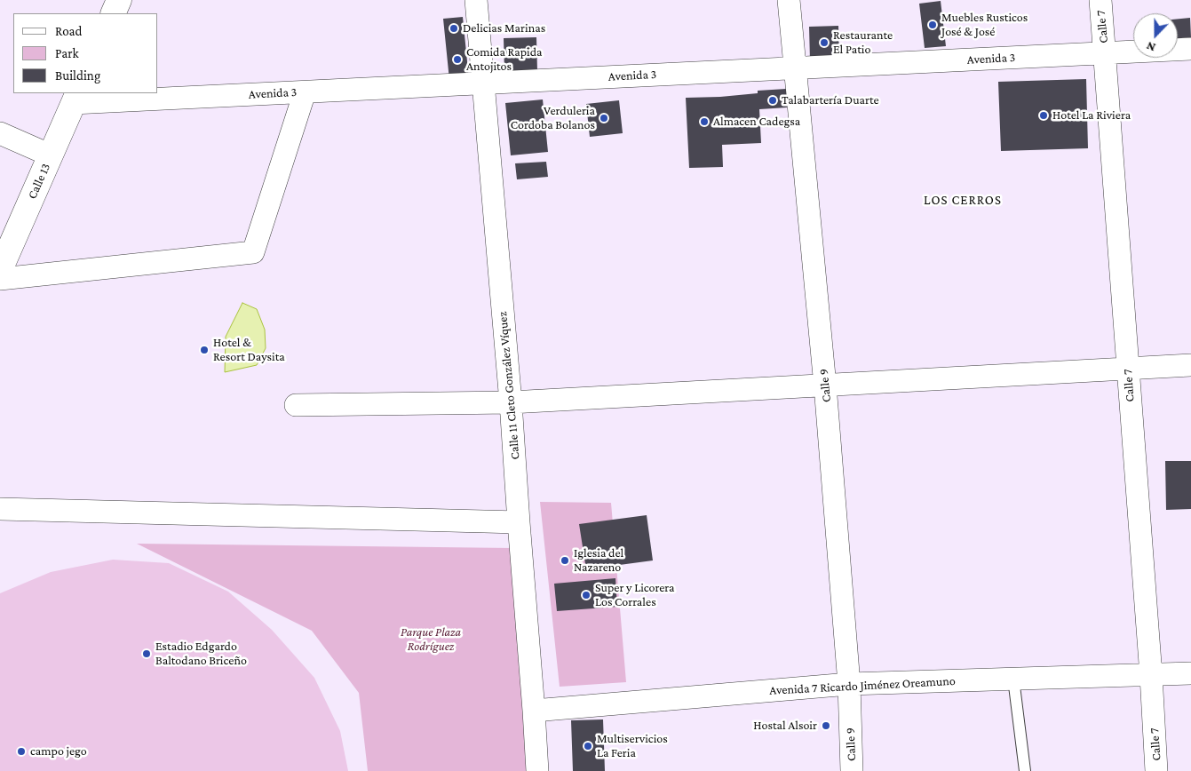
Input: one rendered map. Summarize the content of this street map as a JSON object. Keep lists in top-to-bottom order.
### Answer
{
  "streets": {
    "street": [
      "Calle 7",
      "Avenida 3",
      "Calle 13",
      "Calle 11 Cleto González Víquez",
      "Calle 9",
      "Avenida 7 Ricardo Jiménez Oreamuno"
    ]
  },
  "crossings": [
    ["Calle 7", "Avenida 3"],
    ["Calle 7", "Avenida 7 Ricardo Jiménez Oreamuno"],
    ["Avenida 3", "Calle 13"],
    ["Avenida 3", "Calle 11 Cleto González Víquez"],
    ["Avenida 3", "Calle 9"],
    ["Calle 11 Cleto González Víquez", "Avenida 7 Ricardo Jiménez Oreamuno"],
    ["Calle 9", "Avenida 7 Ricardo Jiménez Oreamuno"]
  ],
  "districts": ["LOS CERROS"],
  "parks": ["Parque Plaza Rodríguez"],
  "places": [
    "Muebles Rusticos José & José",
    "Delicias Marinas",
    "Restaurante El Patio",
    "Comida Rapida Antojitos",
    "Talabartería Duarte",
    "Hotel La Riviera",
    "Verduleria Cordoba Bolanos",
    "Almacen Cadegsa",
    "Hotel & Resort Daysita",
    "Iglesia del Nazareno",
    "Super y Licorera Los Corrales",
    "Estadio Edgardo Baltodano Briceño",
    "Hostal Alsoir",
    "Multiservicios La Feria",
    "campo jego"
  ],
  "legend": ["Road", "Park", "Building"],
  "north": "bottom"
}
